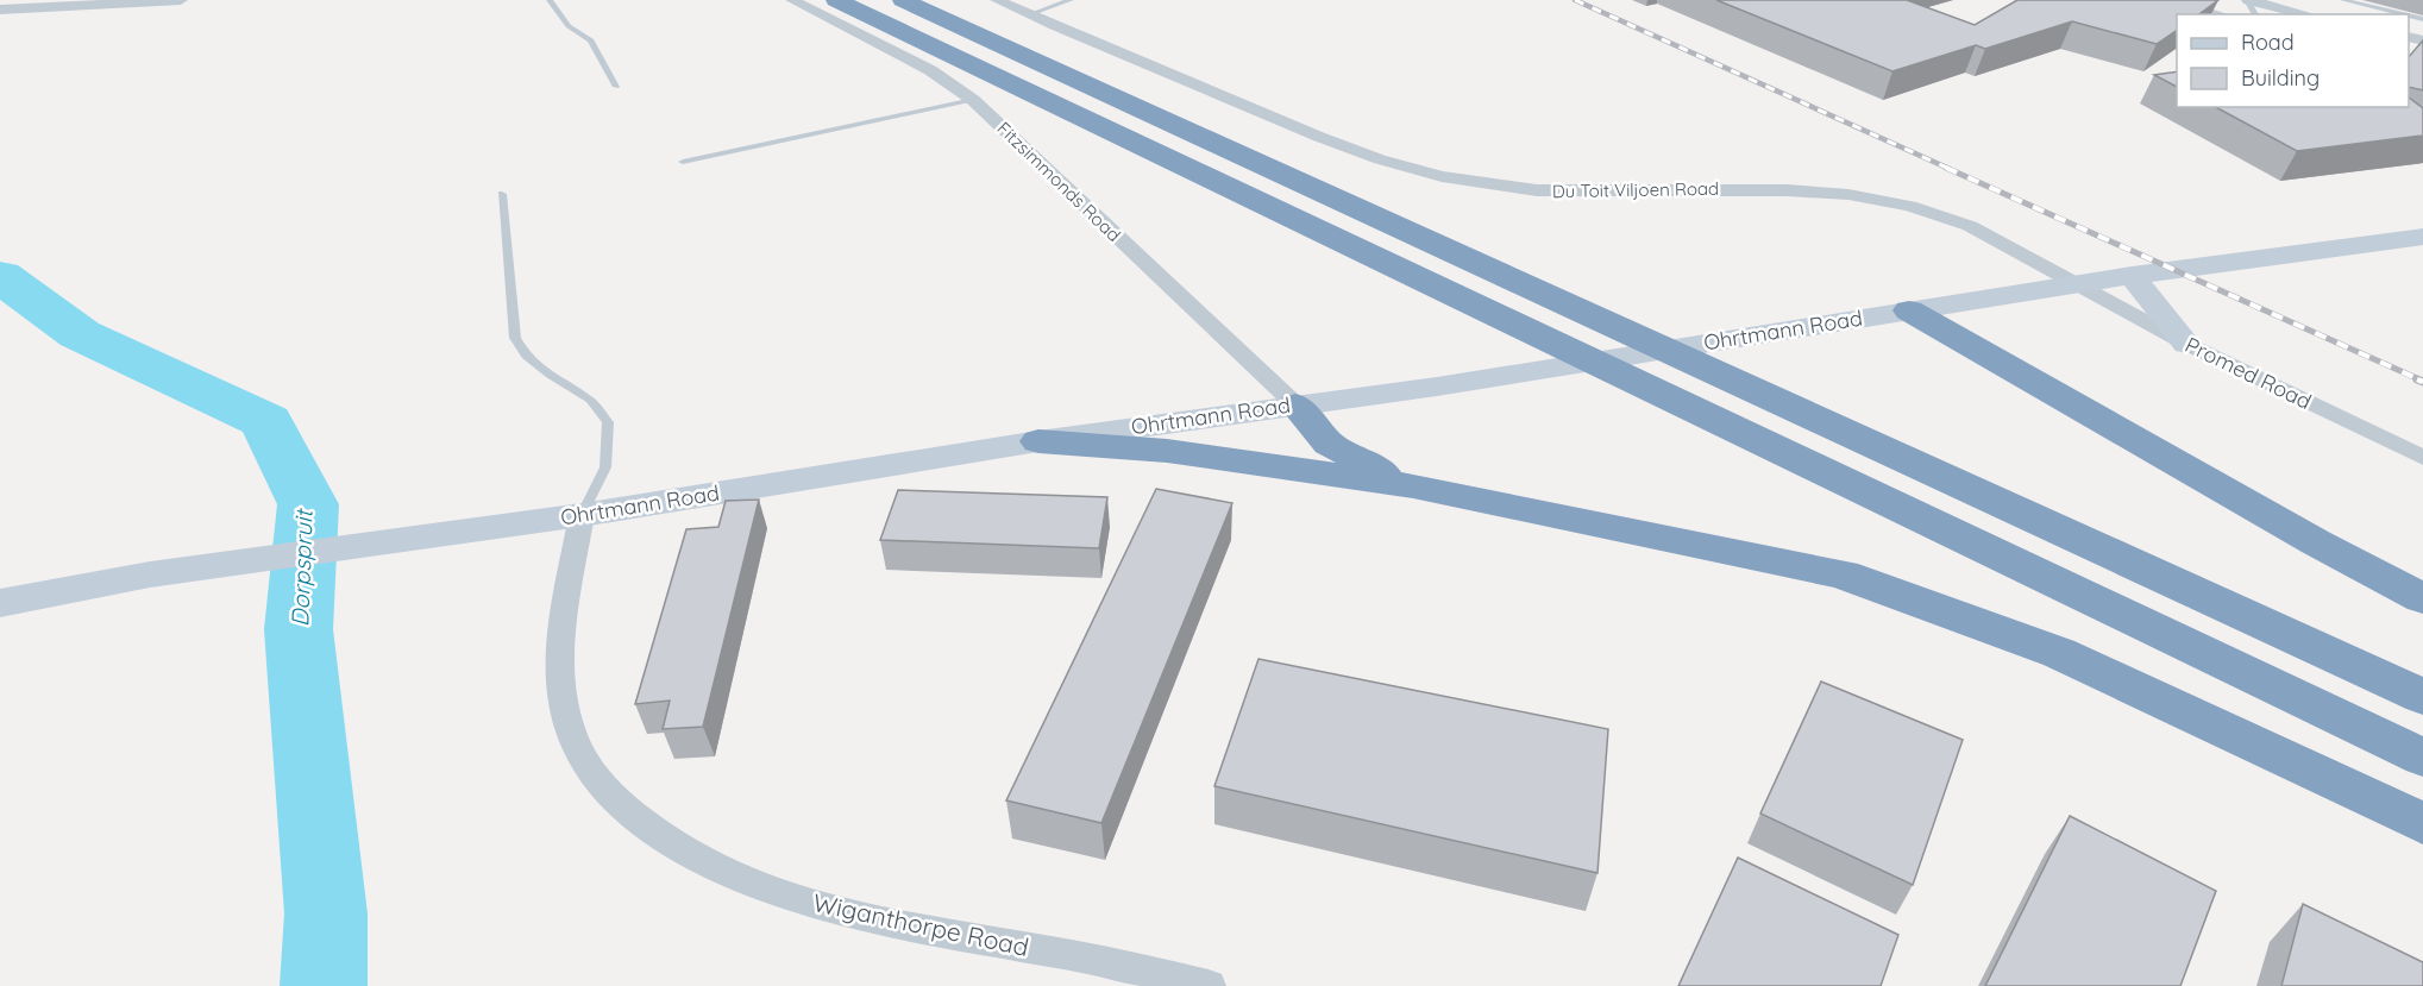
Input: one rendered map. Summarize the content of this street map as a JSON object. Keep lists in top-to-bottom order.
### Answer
{
  "streets": {
    "main road": ["Ohrtmann Road"],
    "street": [
      "Fitzsimmonds Road",
      "Du Toit Viljoen Road",
      "Promed Road",
      "Wiganthorpe Road"
    ]
  },
  "crossings": [
    ["Fitzsimmonds Road", "Ohrtmann Road"],
    ["Du Toit Viljoen Road", "Ohrtmann Road"],
    ["Du Toit Viljoen Road", "Promed Road"],
    ["Ohrtmann Road", "Promed Road"],
    ["Ohrtmann Road", "Wiganthorpe Road"]
  ],
  "water": ["Dorpspruit"],
  "legend": ["Road", "Building"]
}
